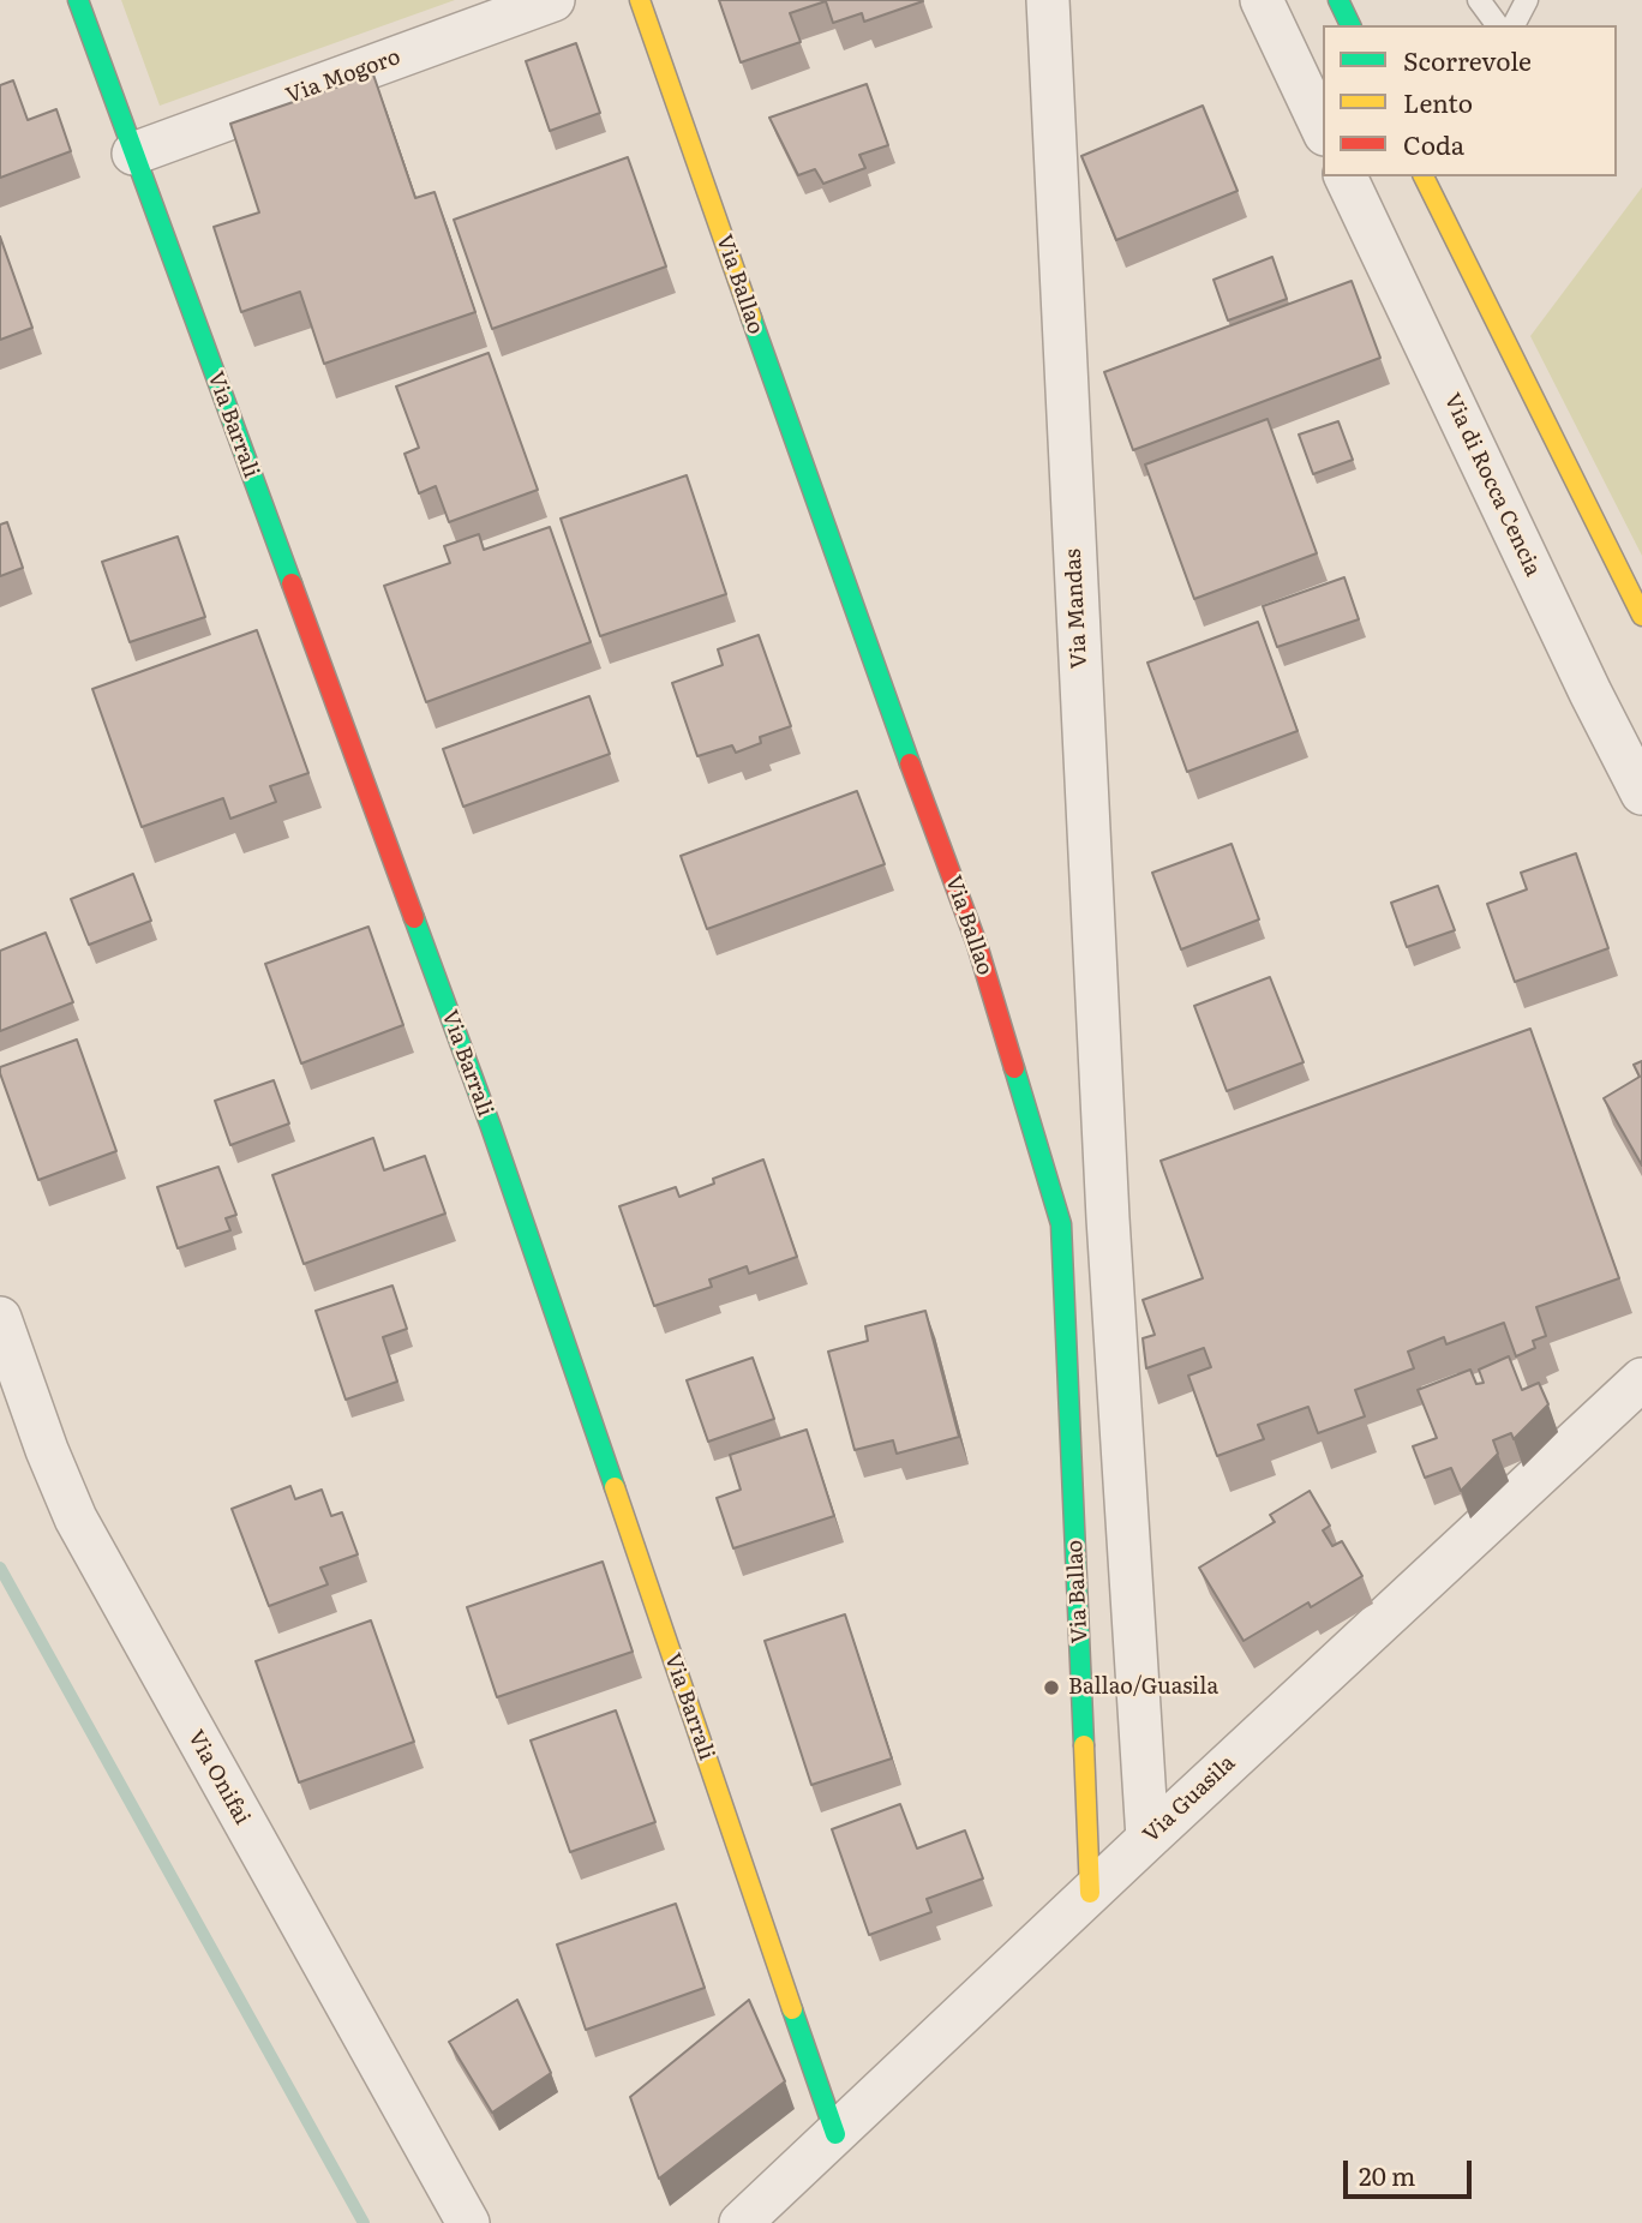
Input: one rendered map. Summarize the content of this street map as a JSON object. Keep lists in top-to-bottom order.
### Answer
{
  "streets": {
    "street": [
      "Via Mogoro",
      "Via Ballao",
      "Via Barrali",
      "Via di Rocca Cencia",
      "Via Mandas",
      "Via Onifai",
      "Via Guasila"
    ]
  },
  "crossings": [
    ["Via Mogoro", "Via Barrali"],
    ["Via Ballao", "Via Guasila"],
    ["Via Barrali", "Via Guasila"],
    ["Via Mandas", "Via Guasila"]
  ],
  "places": ["Ballao/Guasila"],
  "legend": ["Scorrevole", "Lento", "Coda"],
  "scale_bar": "20 m"
}
